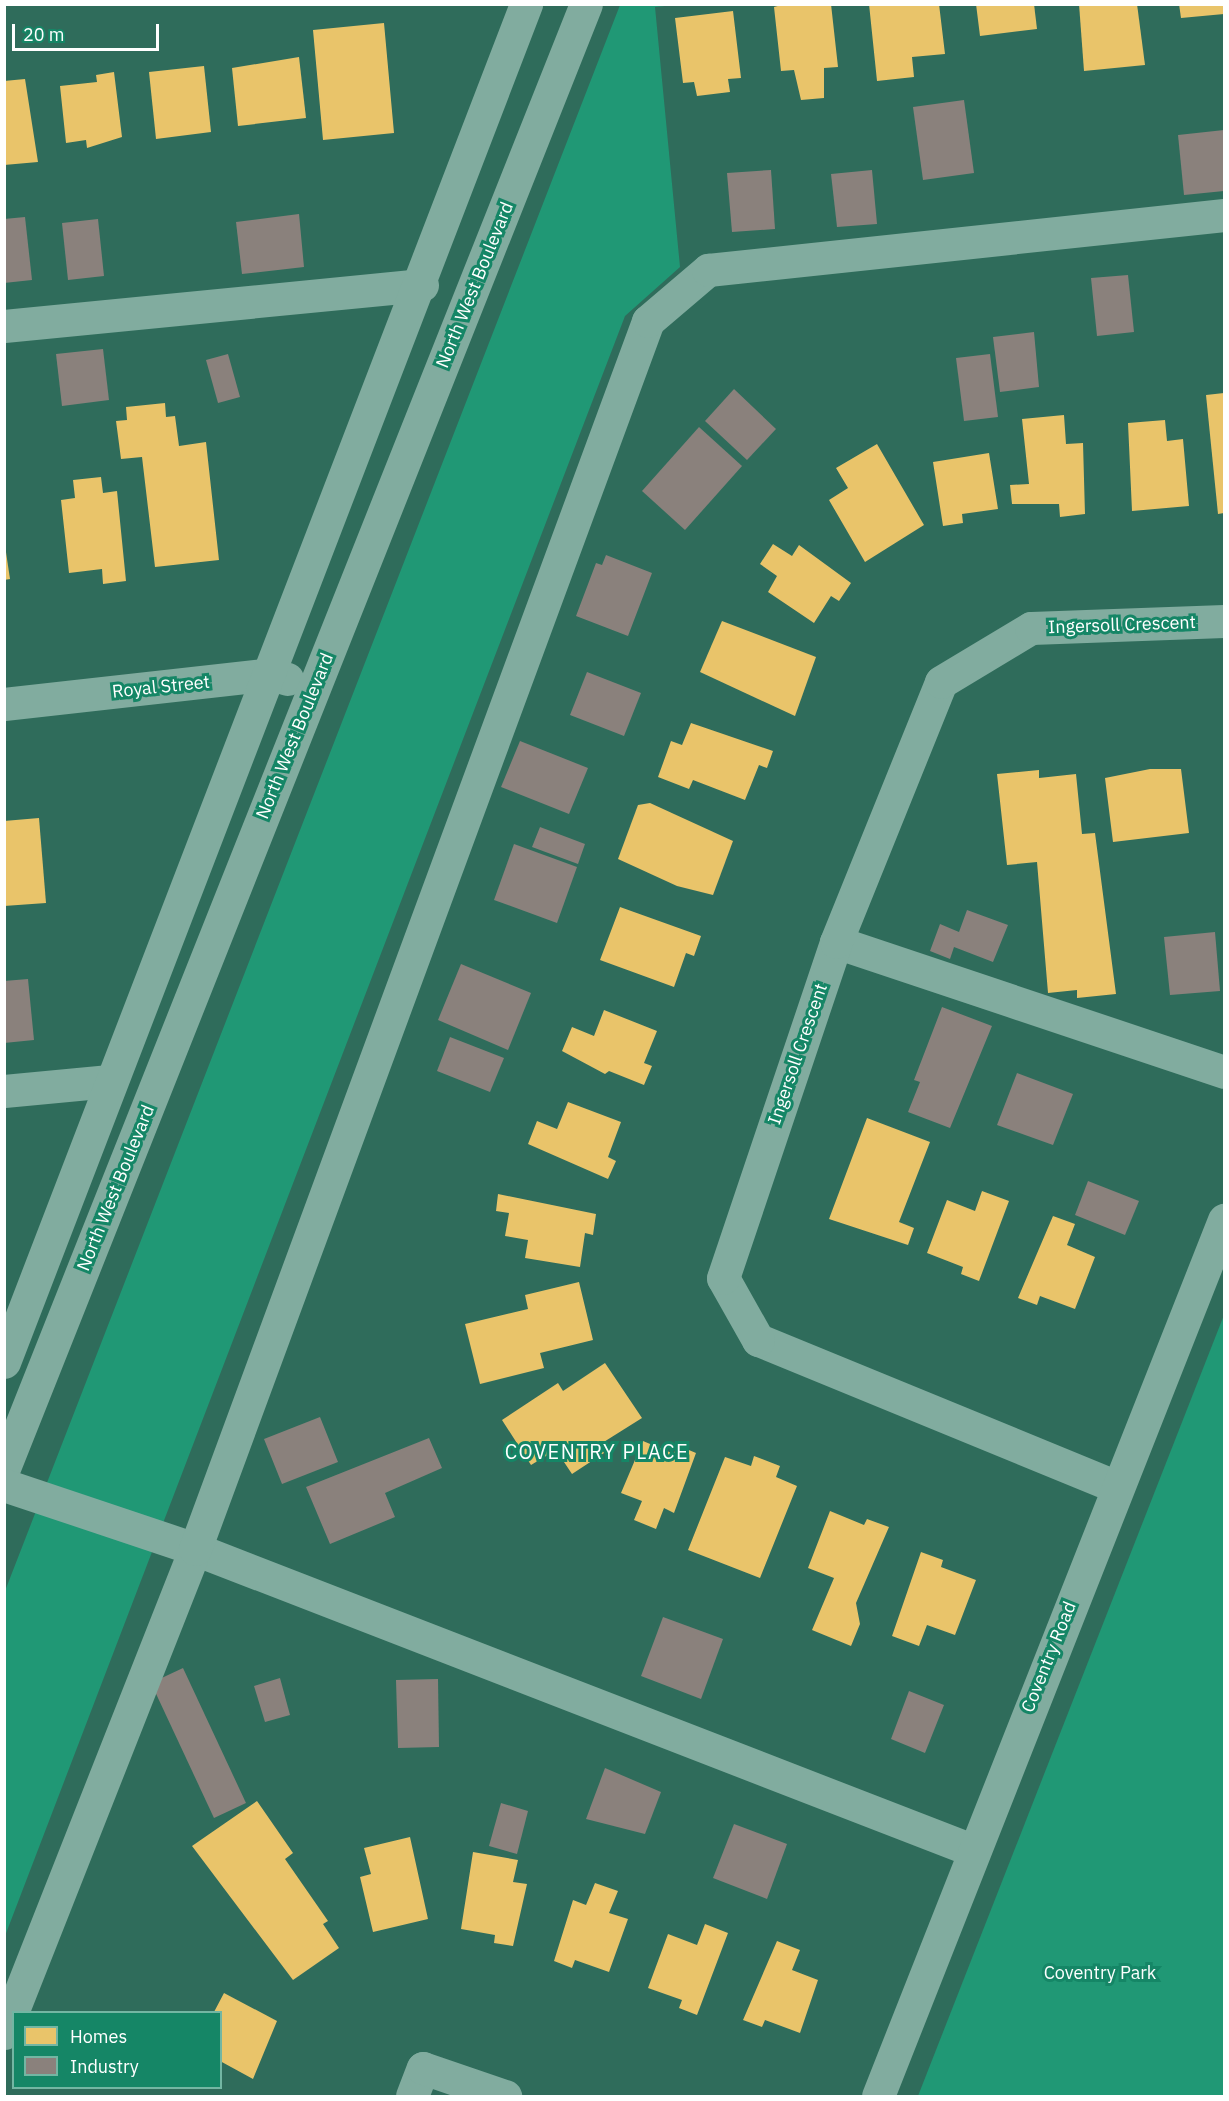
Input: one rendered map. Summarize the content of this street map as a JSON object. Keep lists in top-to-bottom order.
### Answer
{
  "streets": {
    "street": [
      "North West Boulevard",
      "Ingersoll Crescent",
      "Royal Street",
      "Coventry Road"
    ]
  },
  "crossings": [
    ["North West Boulevard", "Royal Street"],
    ["Ingersoll Crescent", "Coventry Road"]
  ],
  "districts": ["COVENTRY PLACE"],
  "parks": ["Coventry Park"],
  "legend": ["Homes", "Industry"],
  "scale_bar": "20 m"
}
